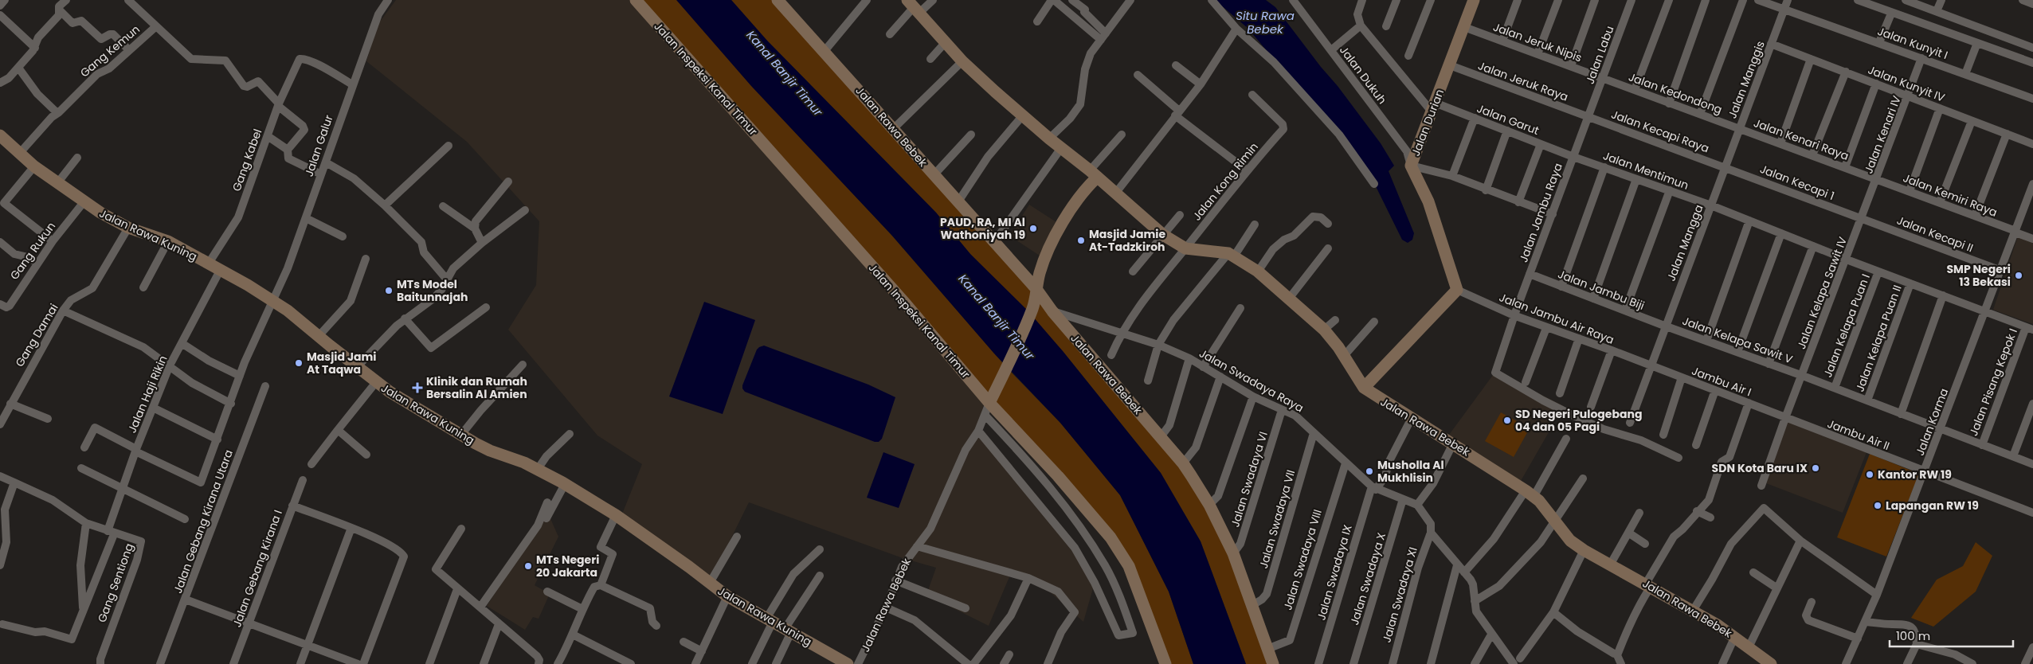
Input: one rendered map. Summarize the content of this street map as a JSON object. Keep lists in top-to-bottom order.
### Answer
{
  "streets": {
    "street": [
      "Jalan Jeruk Nipis",
      "Jalan Kunyit I",
      "Gang Kemun",
      "Jalan Labu",
      "Jalan Dukuh",
      "Jalan Inspeksi Kanal Timur",
      "Jalan Manggis",
      "Jalan Jeruk Raya",
      "Jalan Kunyit IV",
      "Jalan Kedondong",
      "Jalan Garut",
      "Jalan Durian",
      "Jalan Rawa Bebek",
      "Jalan Kecapi Raya",
      "Jalan Kenari IV",
      "Jalan Kenari Raya",
      "Jalan Galur",
      "Gang Kabel",
      "Jalan Mentimun",
      "Jalan Kong Rimin",
      "Jalan Kecapi 1",
      "Jalan Kemiri Raya",
      "Jalan Jambu Raya",
      "Jalan Kecapi II",
      "Jalan Rawa Kuning",
      "Jalan Mangga",
      "Gang Rukun",
      "Jalan Jambu Biji",
      "Jalan Kelapa Sawit IV",
      "Jalan Jambu Air Raya",
      "Jalan Kelapa Puan I",
      "Gang Damai",
      "Jalan Kelapa Puan II",
      "Jalan Kelapa Sawit V",
      "Jalan Swadaya Raya",
      "Jambu Air I",
      "Jalan Pisang Kepok I",
      "Jalan Haji Rikin",
      "Jalan Korma",
      "Jambu Air II",
      "Jalan Swadaya VI",
      "Jalan Swadaya VII",
      "Jalan Gebang Kirana Utara",
      "Jalan Swadaya VIII",
      "Jalan Gebang Kirana I",
      "Jalan Swadaya IX",
      "Jalan Swadaya X",
      "Gang Sentiong",
      "Jalan Swadaya XI"
    ]
  },
  "crossings": [
    ["Jalan Jeruk Nipis", "Jalan Labu"],
    ["Jalan Jeruk Nipis", "Jalan Kedondong"],
    ["Jalan Jeruk Nipis", "Jalan Durian"],
    ["Jalan Kunyit I", "Jalan Manggis"],
    ["Jalan Kunyit I", "Jalan Kenari IV"],
    ["Gang Kemun", "Jalan Rawa Kuning"],
    ["Jalan Labu", "Jalan Jeruk Raya"],
    ["Jalan Labu", "Jalan Kedondong"],
    ["Jalan Labu", "Jalan Kecapi Raya"],
    ["Jalan Labu", "Jalan Jambu Raya"],
    ["Jalan Dukuh", "Jalan Durian"],
    ["Jalan Inspeksi Kanal Timur", "Jalan Rawa Bebek"],
    ["Jalan Manggis", "Jalan Kunyit IV"],
    ["Jalan Manggis", "Jalan Kedondong"],
    ["Jalan Manggis", "Jalan Kecapi Raya"],
    ["Jalan Manggis", "Jalan Kenari Raya"],
    ["Jalan Manggis", "Jalan Kecapi 1"],
    ["Jalan Manggis", "Jalan Mangga"],
    ["Jalan Jeruk Raya", "Jalan Durian"],
    ["Jalan Jeruk Raya", "Jalan Kecapi Raya"],
    ["Jalan Jeruk Raya", "Jalan Jambu Raya"],
    ["Jalan Kunyit IV", "Jalan Kenari IV"],
    ["Jalan Kedondong", "Jalan Kenari Raya"],
    ["Jalan Garut", "Jalan Durian"],
    ["Jalan Garut", "Jalan Mentimun"],
    ["Jalan Garut", "Jalan Jambu Raya"],
    ["Jalan Durian", "Jalan Jambu Air Raya"],
    ["Jalan Rawa Bebek", "Jalan Kong Rimin"],
    ["Jalan Rawa Bebek", "Jalan Swadaya Raya"],
    ["Jalan Rawa Bebek", "Jalan Swadaya VI"],
    ["Jalan Rawa Bebek", "Jalan Swadaya VII"],
    ["Jalan Rawa Bebek", "Jalan Swadaya VIII"],
    ["Jalan Rawa Bebek", "Jalan Swadaya IX"],
    ["Jalan Kecapi Raya", "Jalan Kecapi 1"],
    ["Jalan Kecapi Raya", "Jalan Jambu Raya"],
    ["Jalan Kecapi Raya", "Jalan Mangga"],
    ["Jalan Kenari IV", "Jalan Kenari Raya"],
    ["Jalan Kenari IV", "Jalan Kecapi 1"],
    ["Jalan Kenari IV", "Jalan Kemiri Raya"],
    ["Jalan Kenari IV", "Jalan Kecapi II"],
    ["Jalan Kenari IV", "Jalan Kelapa Sawit IV"],
    ["Jalan Kenari Raya", "Jalan Kemiri Raya"],
    ["Jalan Galur", "Gang Kabel"],
    ["Jalan Galur", "Jalan Rawa Kuning"],
    ["Jalan Galur", "Jalan Haji Rikin"],
    ["Gang Kabel", "Jalan Rawa Kuning"],
    ["Jalan Mentimun", "Jalan Jambu Raya"],
    ["Jalan Mentimun", "Jalan Mangga"],
    ["Jalan Mentimun", "Jalan Kelapa Sawit IV"],
    ["Jalan Mentimun", "Jalan Kelapa Puan I"],
    ["Jalan Mentimun", "Jalan Kelapa Puan II"],
    ["Jalan Mentimun", "Jalan Pisang Kepok I"],
    ["Jalan Mentimun", "Jalan Korma"],
    ["Jalan Kong Rimin", "Jalan Swadaya Raya"],
    ["Jalan Kecapi 1", "Jalan Kecapi II"],
    ["Jalan Kecapi 1", "Jalan Mangga"],
    ["Jalan Kecapi 1", "Jalan Kelapa Sawit IV"],
    ["Jalan Kemiri Raya", "Jalan Korma"],
    ["Jalan Jambu Raya", "Jalan Jambu Biji"],
    ["Jalan Jambu Raya", "Jalan Jambu Air Raya"],
    ["Jalan Kecapi II", "Jalan Kelapa Sawit IV"],
    ["Jalan Kecapi II", "Jalan Korma"],
    ["Jalan Rawa Kuning", "Gang Rukun"],
    ["Jalan Rawa Kuning", "Gang Damai"],
    ["Jalan Rawa Kuning", "Jalan Haji Rikin"],
    ["Jalan Mangga", "Jalan Jambu Biji"],
    ["Jalan Mangga", "Jalan Jambu Air Raya"],
    ["Jalan Mangga", "Jalan Kelapa Sawit V"],
    ["Jalan Mangga", "Jambu Air I"],
    ["Jalan Jambu Biji", "Jalan Kelapa Sawit V"],
    ["Jalan Kelapa Sawit IV", "Jalan Kelapa Sawit V"],
    ["Jalan Jambu Air Raya", "Jambu Air I"],
    ["Jalan Kelapa Puan I", "Jalan Kelapa Sawit V"],
    ["Jalan Kelapa Puan II", "Jalan Kelapa Sawit V"],
    ["Jalan Kelapa Sawit V", "Jalan Pisang Kepok I"],
    ["Jalan Kelapa Sawit V", "Jalan Korma"],
    ["Jalan Swadaya Raya", "Jalan Swadaya VI"],
    ["Jalan Swadaya Raya", "Jalan Swadaya VII"],
    ["Jalan Swadaya Raya", "Jalan Swadaya VIII"],
    ["Jalan Swadaya Raya", "Jalan Swadaya IX"],
    ["Jalan Swadaya Raya", "Jalan Swadaya X"],
    ["Jambu Air I", "Jambu Air II"],
    ["Jalan Haji Rikin", "Gang Sentiong"],
    ["Jalan Korma", "Jambu Air II"]
  ],
  "water": ["Situ Rawa Bebek", "Kanal Banjir Timur"],
  "places": {
    "other": [
      "PAUD, RA, MI Al Wathoniyah 19",
      "Masjid Jamie At-Tadzkiroh",
      "SMP Negeri 13 Bekasi",
      "MTs Model Baitunnajah",
      "Masjid Jami At Taqwa",
      "SD Negeri Pulogebang 04 dan 05 Pagi",
      "SDN Kota Baru IX",
      "Musholla Al Mukhlisin",
      "Kantor RW 19",
      "Lapangan RW 19",
      "MTs Negeri 20 Jakarta"
    ],
    "health": ["Klinik dan Rumah Bersalin Al Amien"]
  },
  "scale_bar": "100 m"
}
